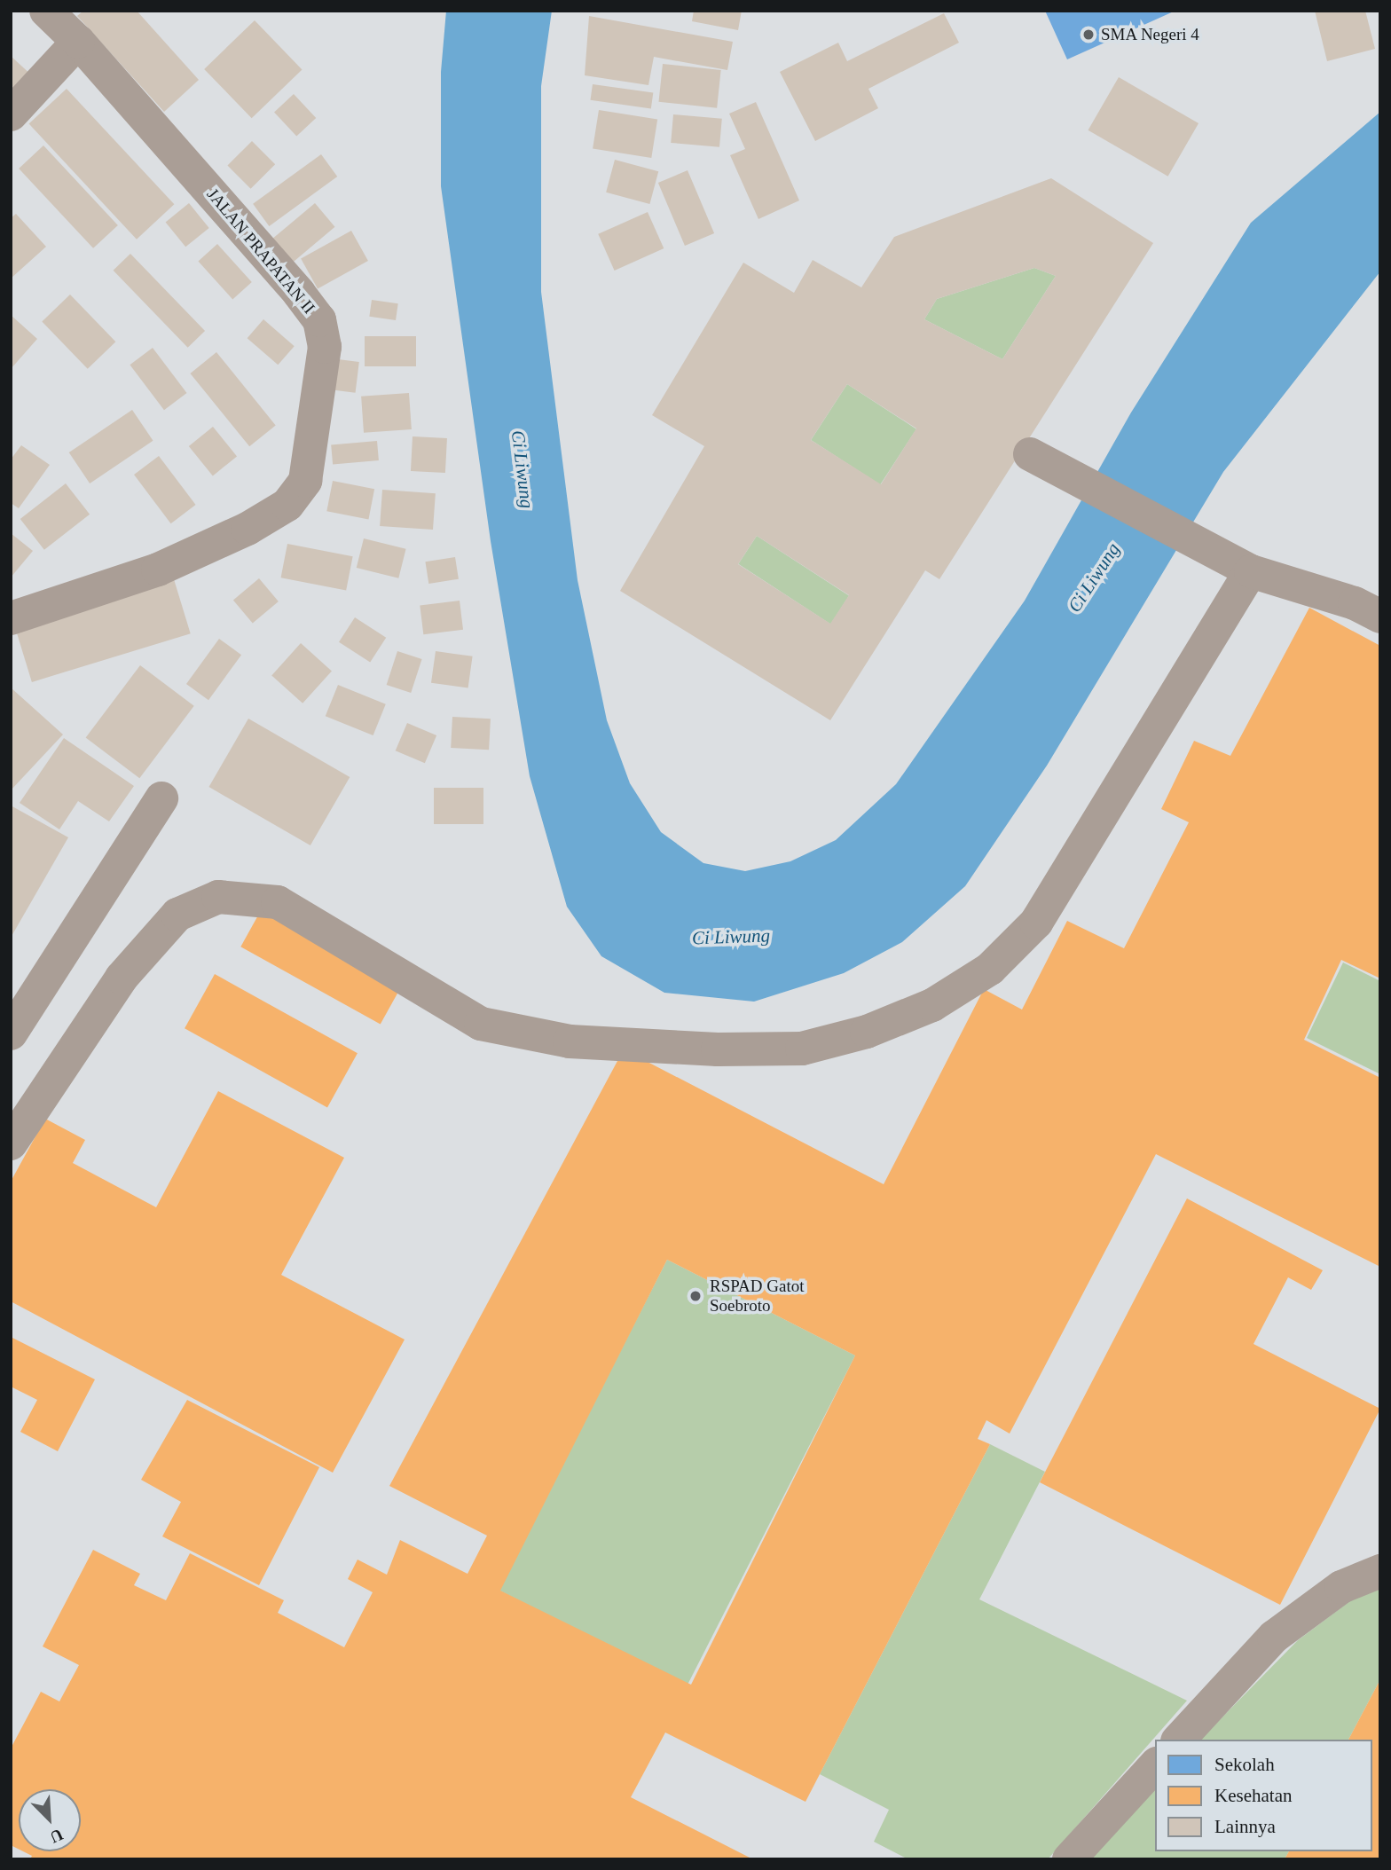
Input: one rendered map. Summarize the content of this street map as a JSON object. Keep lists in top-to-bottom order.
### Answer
{
  "streets": {
    "street": ["JALAN PRAPATAN II"]
  },
  "water": ["Ci Liwung"],
  "places": ["SMA Negeri 4", "RSPAD Gatot Soebroto"],
  "legend": ["Sekolah", "Kesehatan", "Lainnya"],
  "north": "bottom right"
}
